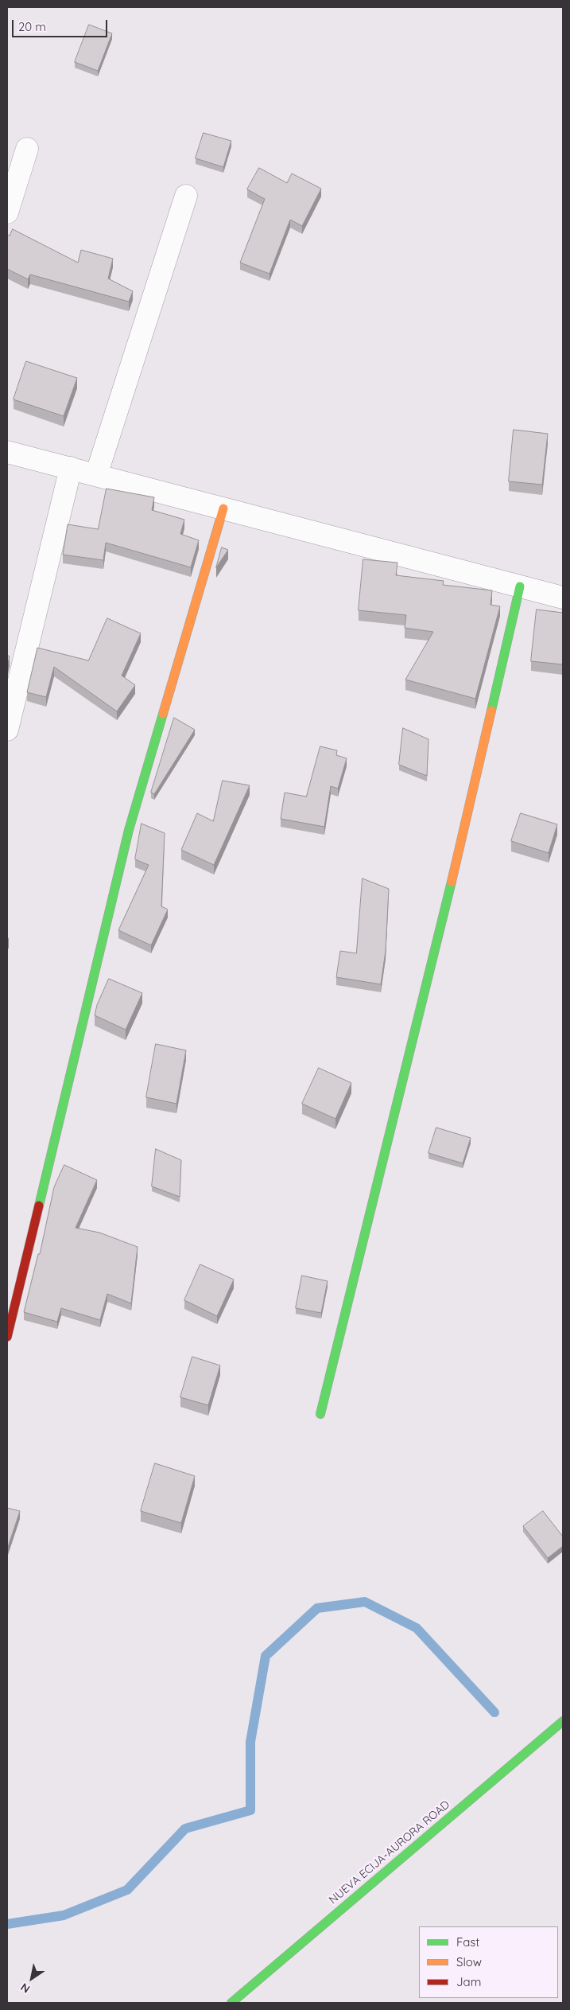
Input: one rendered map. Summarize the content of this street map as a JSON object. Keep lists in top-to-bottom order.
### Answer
{
  "streets": {
    "street": ["NUEVA ECIJA-AURORA ROAD"]
  },
  "legend": ["Fast", "Slow", "Jam"],
  "scale_bar": "20 m",
  "north": "bottom left"
}
